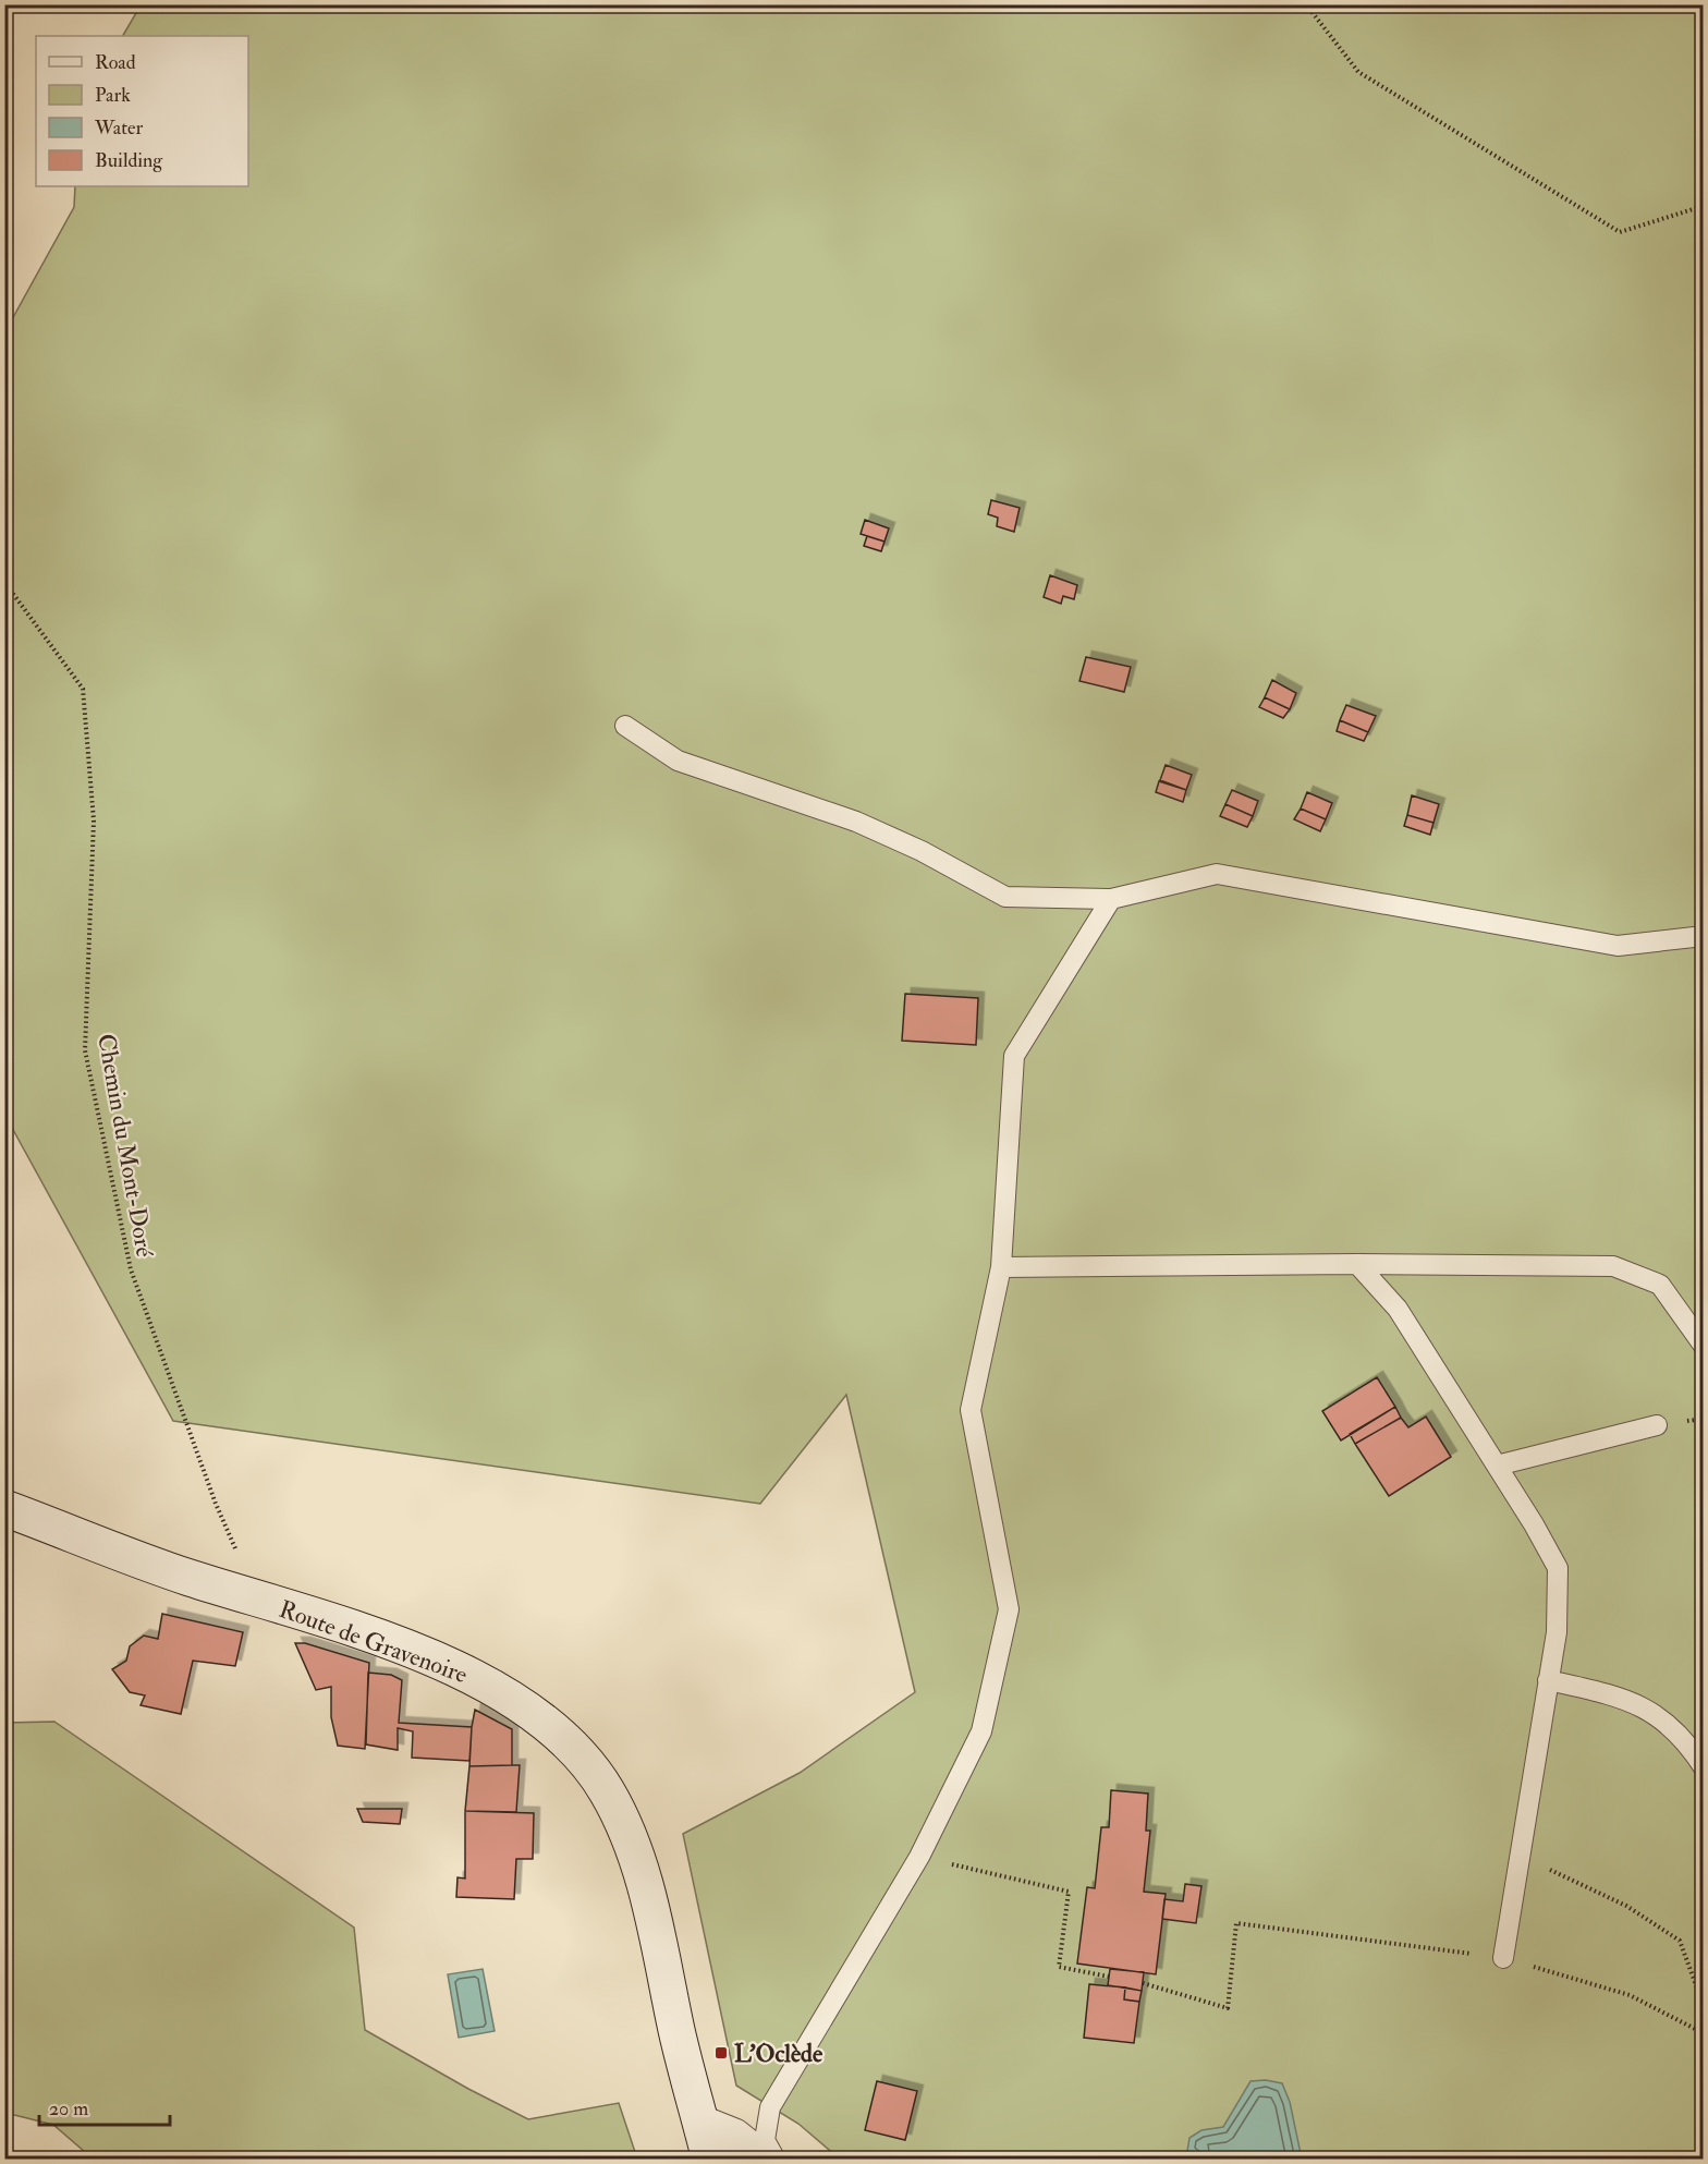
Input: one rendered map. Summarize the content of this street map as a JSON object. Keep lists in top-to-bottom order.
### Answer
{
  "streets": {
    "street": ["Route de Gravenoire"],
    "path": ["Chemin du Mont-Doré"]
  },
  "crossings": [
    ["Chemin du Mont-Doré", "Route de Gravenoire"]
  ],
  "places": {
    "transit": ["L'Oclède"]
  },
  "legend": [
    "Road",
    "Park",
    "Water",
    "Building"
  ],
  "scale_bar": "20 m"
}
